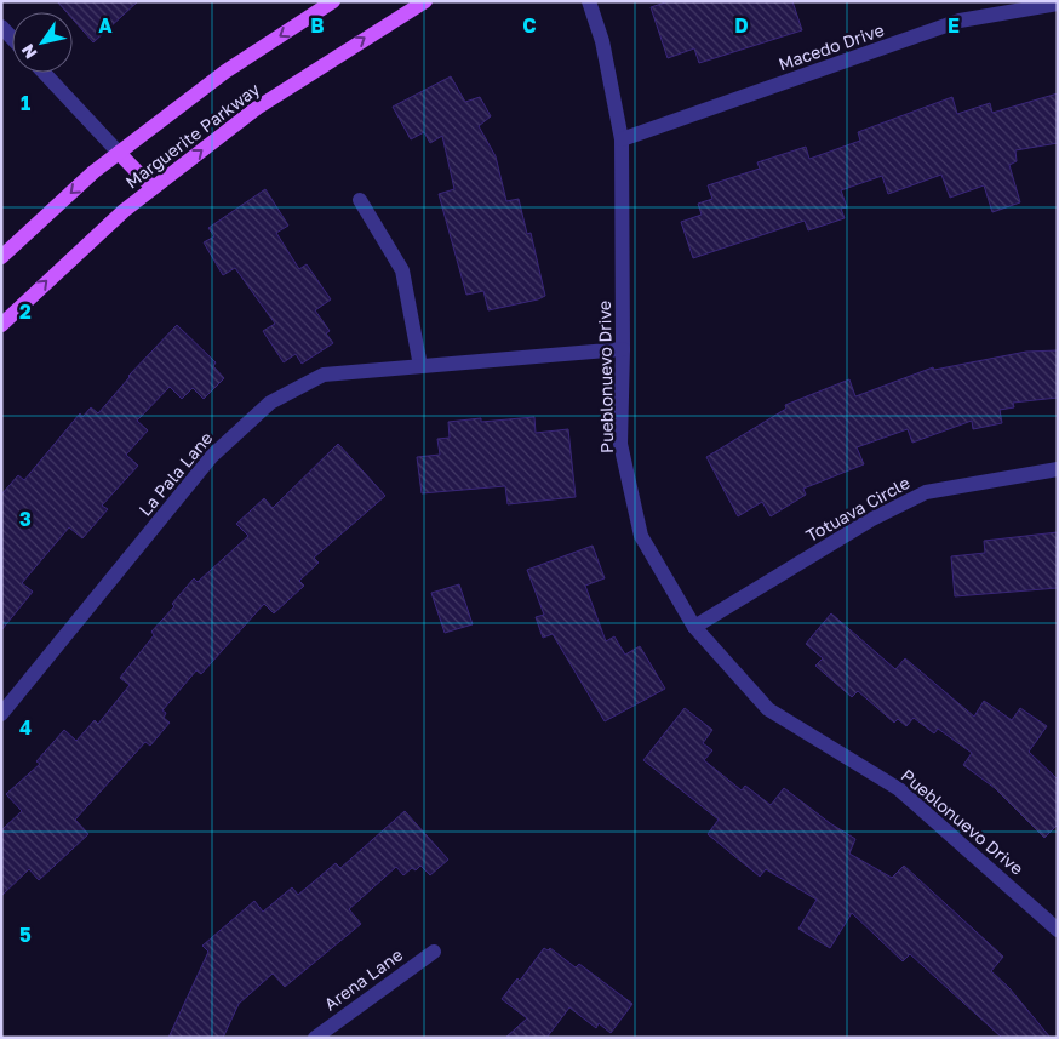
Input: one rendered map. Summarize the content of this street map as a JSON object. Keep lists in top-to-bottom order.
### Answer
{
  "streets": {
    "main road": ["Marguerite Parkway"],
    "street": [
      "Macedo Drive",
      "Pueblonuevo Drive",
      "La Pala Lane",
      "Totuava Circle",
      "Arena Lane"
    ]
  },
  "crossings": [
    ["Macedo Drive", "Pueblonuevo Drive"],
    ["Pueblonuevo Drive", "La Pala Lane"],
    ["Pueblonuevo Drive", "Totuava Circle"]
  ],
  "north": "bottom left",
  "grid": {
    "columns": [
      "A",
      "B",
      "C",
      "D",
      "E"
    ],
    "rows": [
      "1",
      "2",
      "3",
      "4",
      "5"
    ]
  }
}
